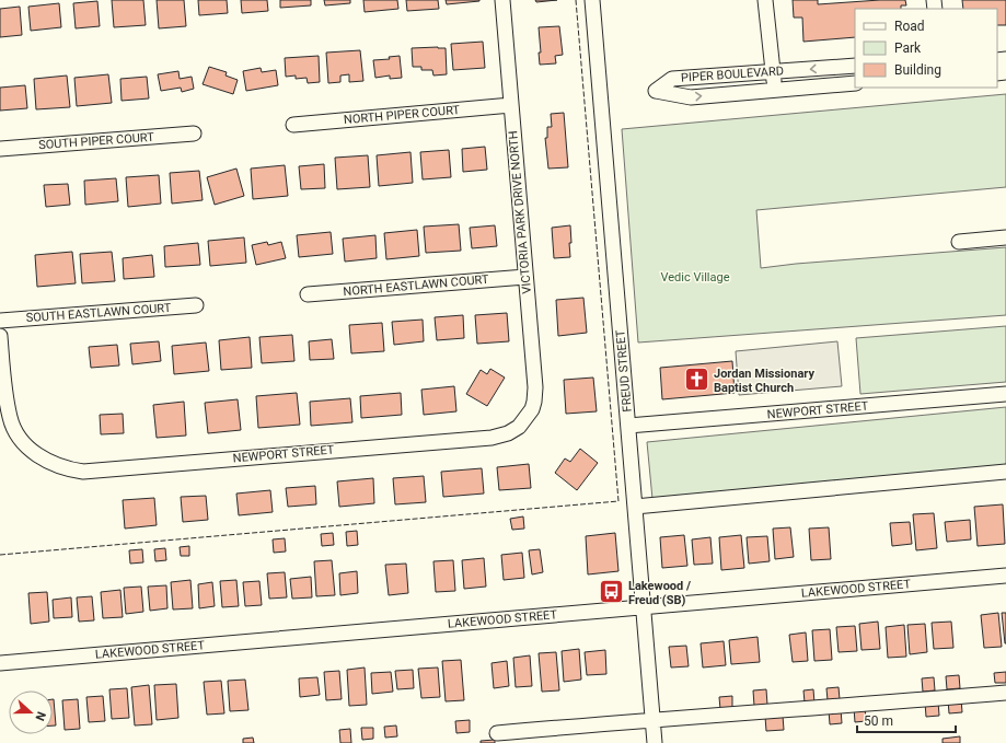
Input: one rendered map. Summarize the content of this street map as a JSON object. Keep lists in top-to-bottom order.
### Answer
{
  "streets": {
    "street": [
      "PIPER BOULEVARD",
      "NORTH PIPER COURT",
      "SOUTH PIPER COURT",
      "VICTORIA PARK DRIVE NORTH",
      "NORTH EASTLAWN COURT",
      "SOUTH EASTLAWN COURT",
      "FREUD STREET",
      "NEWPORT STREET",
      "LAKEWOOD STREET"
    ]
  },
  "crossings": [
    ["NORTH PIPER COURT", "VICTORIA PARK DRIVE NORTH"],
    ["VICTORIA PARK DRIVE NORTH", "NORTH EASTLAWN COURT"],
    ["VICTORIA PARK DRIVE NORTH", "NEWPORT STREET"],
    ["FREUD STREET", "NEWPORT STREET"],
    ["FREUD STREET", "LAKEWOOD STREET"]
  ],
  "parks": ["Vedic Village"],
  "places": {
    "church": ["Jordan Missionary Baptist Church"],
    "bus stop": ["Lakewood / Freud (SB)"]
  },
  "legend": ["Road", "Park", "Building"],
  "scale_bar": "50 m",
  "north": "right"
}
